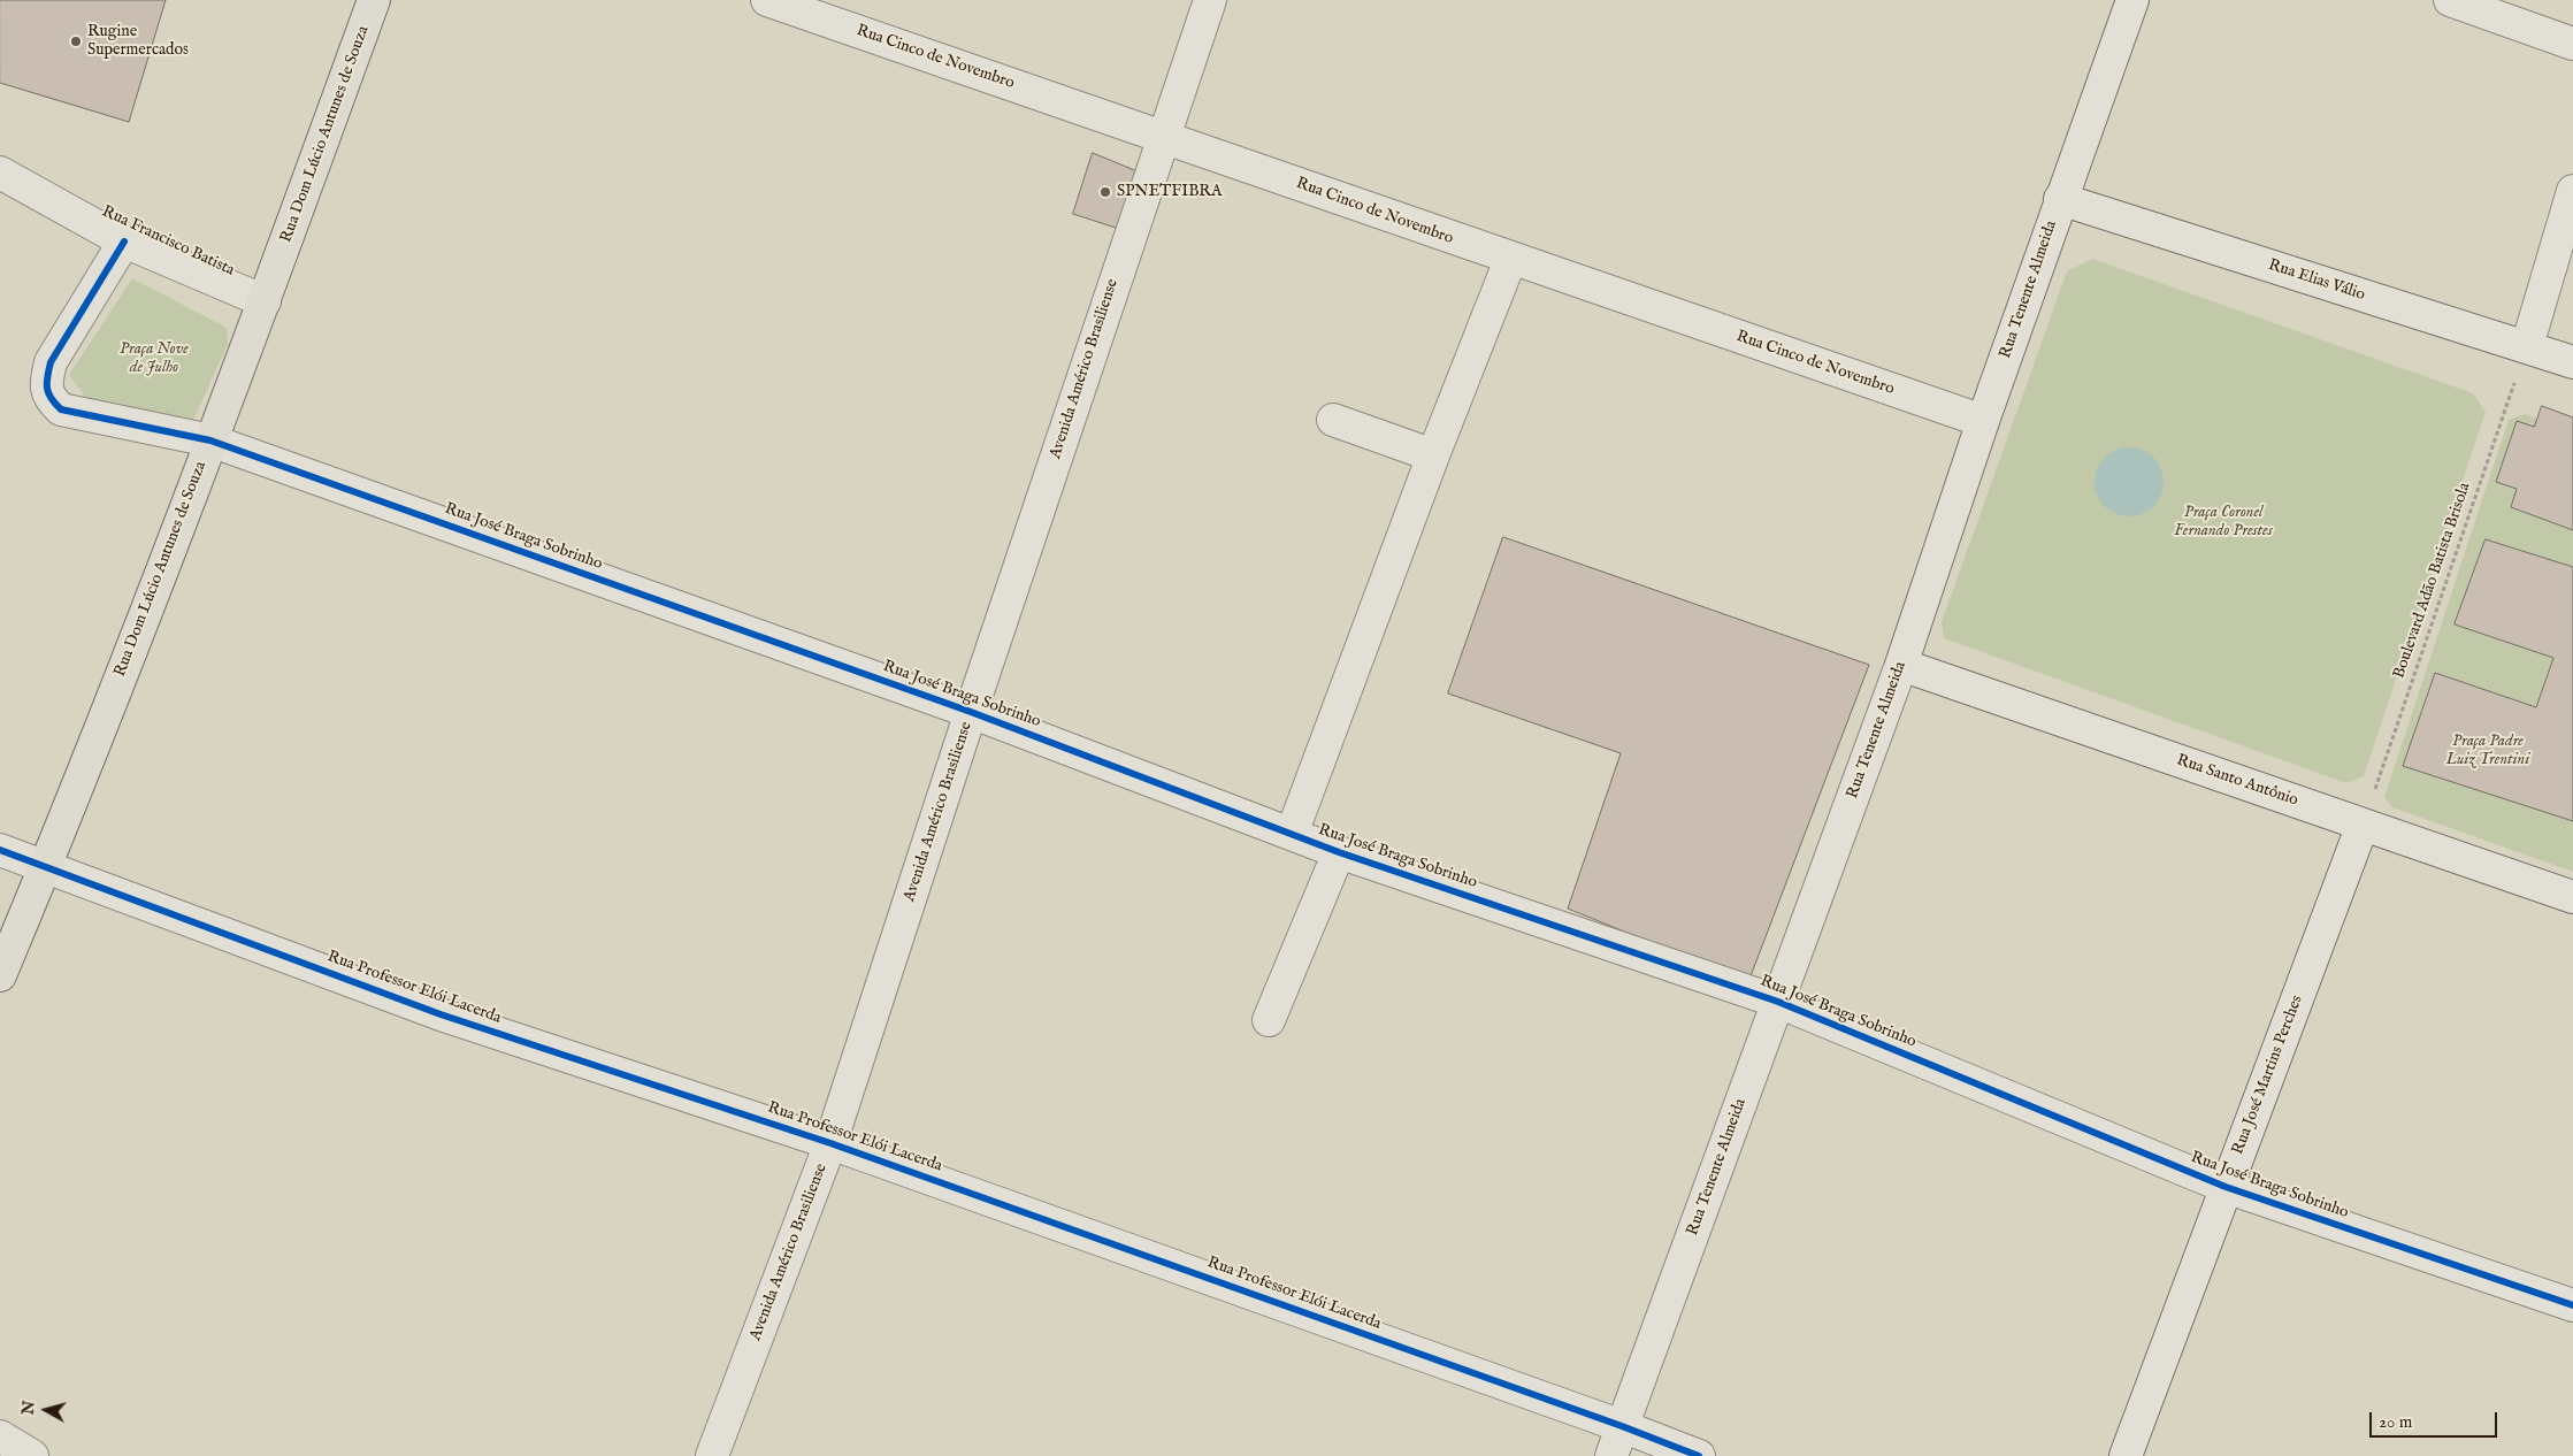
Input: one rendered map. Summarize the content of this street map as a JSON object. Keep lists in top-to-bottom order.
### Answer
{
  "streets": {
    "main road": ["Rua Dom Lúcio Antunes de Souza"],
    "street": [
      "Rua Cinco de Novembro",
      "Rua Francisco Batista",
      "Rua Elias Válio",
      "Rua Tenente Almeida",
      "Avenida Américo Brasiliense",
      "Rua José Braga Sobrinho",
      "Rua Santo Antônio",
      "Rua Professor Elói Lacerda",
      "Rua José Martins Perches"
    ],
    "path": ["Boulevard Adão Batista Brisola"]
  },
  "crossings": [
    ["Rua Cinco de Novembro", "Rua Tenente Almeida"],
    ["Rua Cinco de Novembro", "Avenida Américo Brasiliense"],
    ["Rua Dom Lúcio Antunes de Souza", "Rua Francisco Batista"],
    ["Rua Dom Lúcio Antunes de Souza", "Rua José Braga Sobrinho"],
    ["Rua Dom Lúcio Antunes de Souza", "Rua Professor Elói Lacerda"],
    ["Rua Elias Válio", "Rua Tenente Almeida"],
    ["Rua Elias Válio", "Boulevard Adão Batista Brisola"],
    ["Rua Tenente Almeida", "Rua José Braga Sobrinho"],
    ["Rua Tenente Almeida", "Rua Santo Antônio"],
    ["Rua Tenente Almeida", "Rua Professor Elói Lacerda"],
    ["Avenida Américo Brasiliense", "Rua José Braga Sobrinho"],
    ["Avenida Américo Brasiliense", "Rua Professor Elói Lacerda"],
    ["Rua José Braga Sobrinho", "Rua José Martins Perches"],
    ["Boulevard Adão Batista Brisola", "Rua Santo Antônio"],
    ["Boulevard Adão Batista Brisola", "Rua José Martins Perches"],
    ["Rua Santo Antônio", "Rua José Martins Perches"]
  ],
  "parks": ["Praça Nove de Julho", "Praça Coronel Fernando Prestes", "Praça Padre Luiz Trentini"],
  "places": ["Rugine Supermercados", "SPNETFIBRA"],
  "scale_bar": "20 m",
  "north": "left"
}
